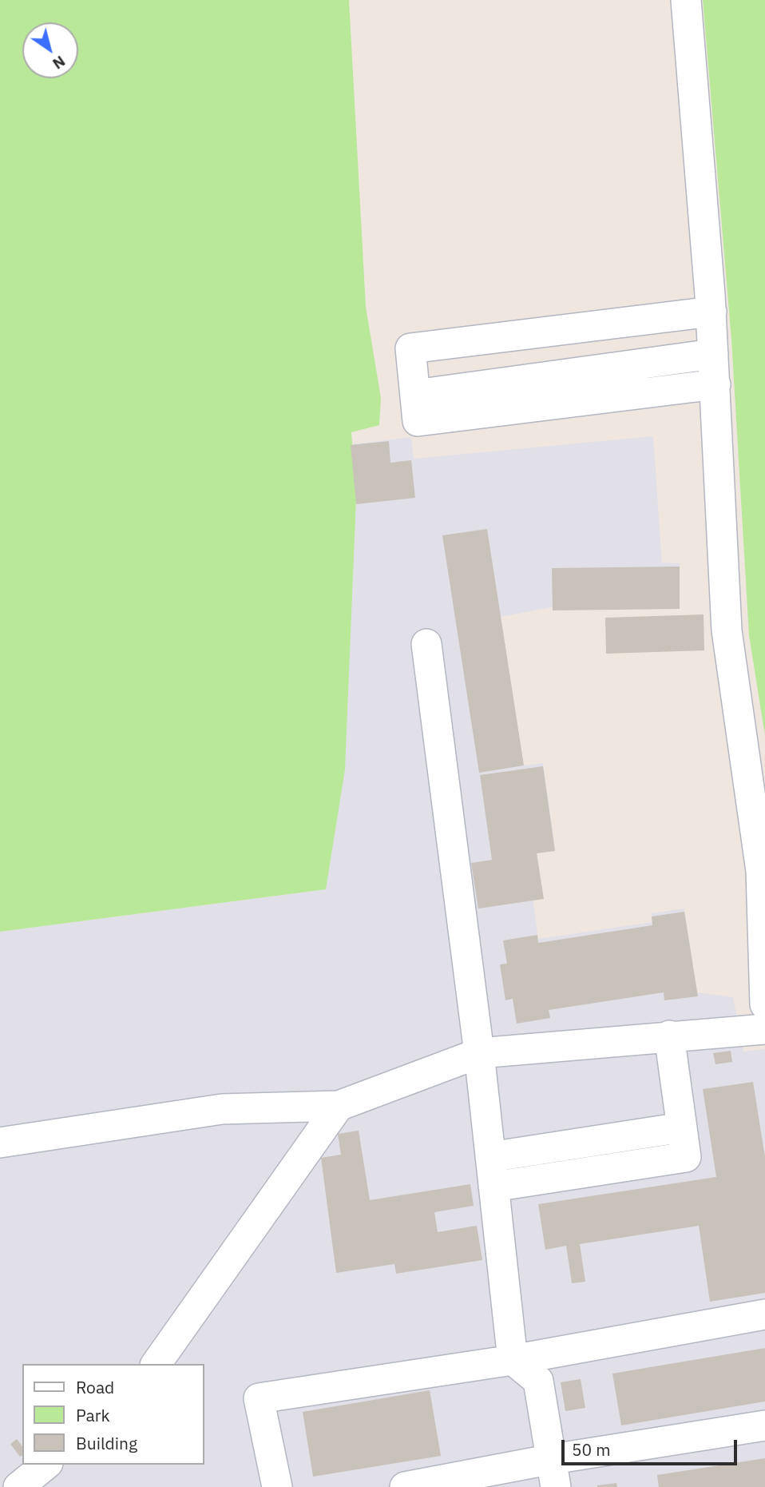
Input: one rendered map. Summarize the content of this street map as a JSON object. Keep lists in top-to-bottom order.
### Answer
{
  "legend": ["Road", "Park", "Building"],
  "scale_bar": "50 m",
  "north": "bottom right"
}
